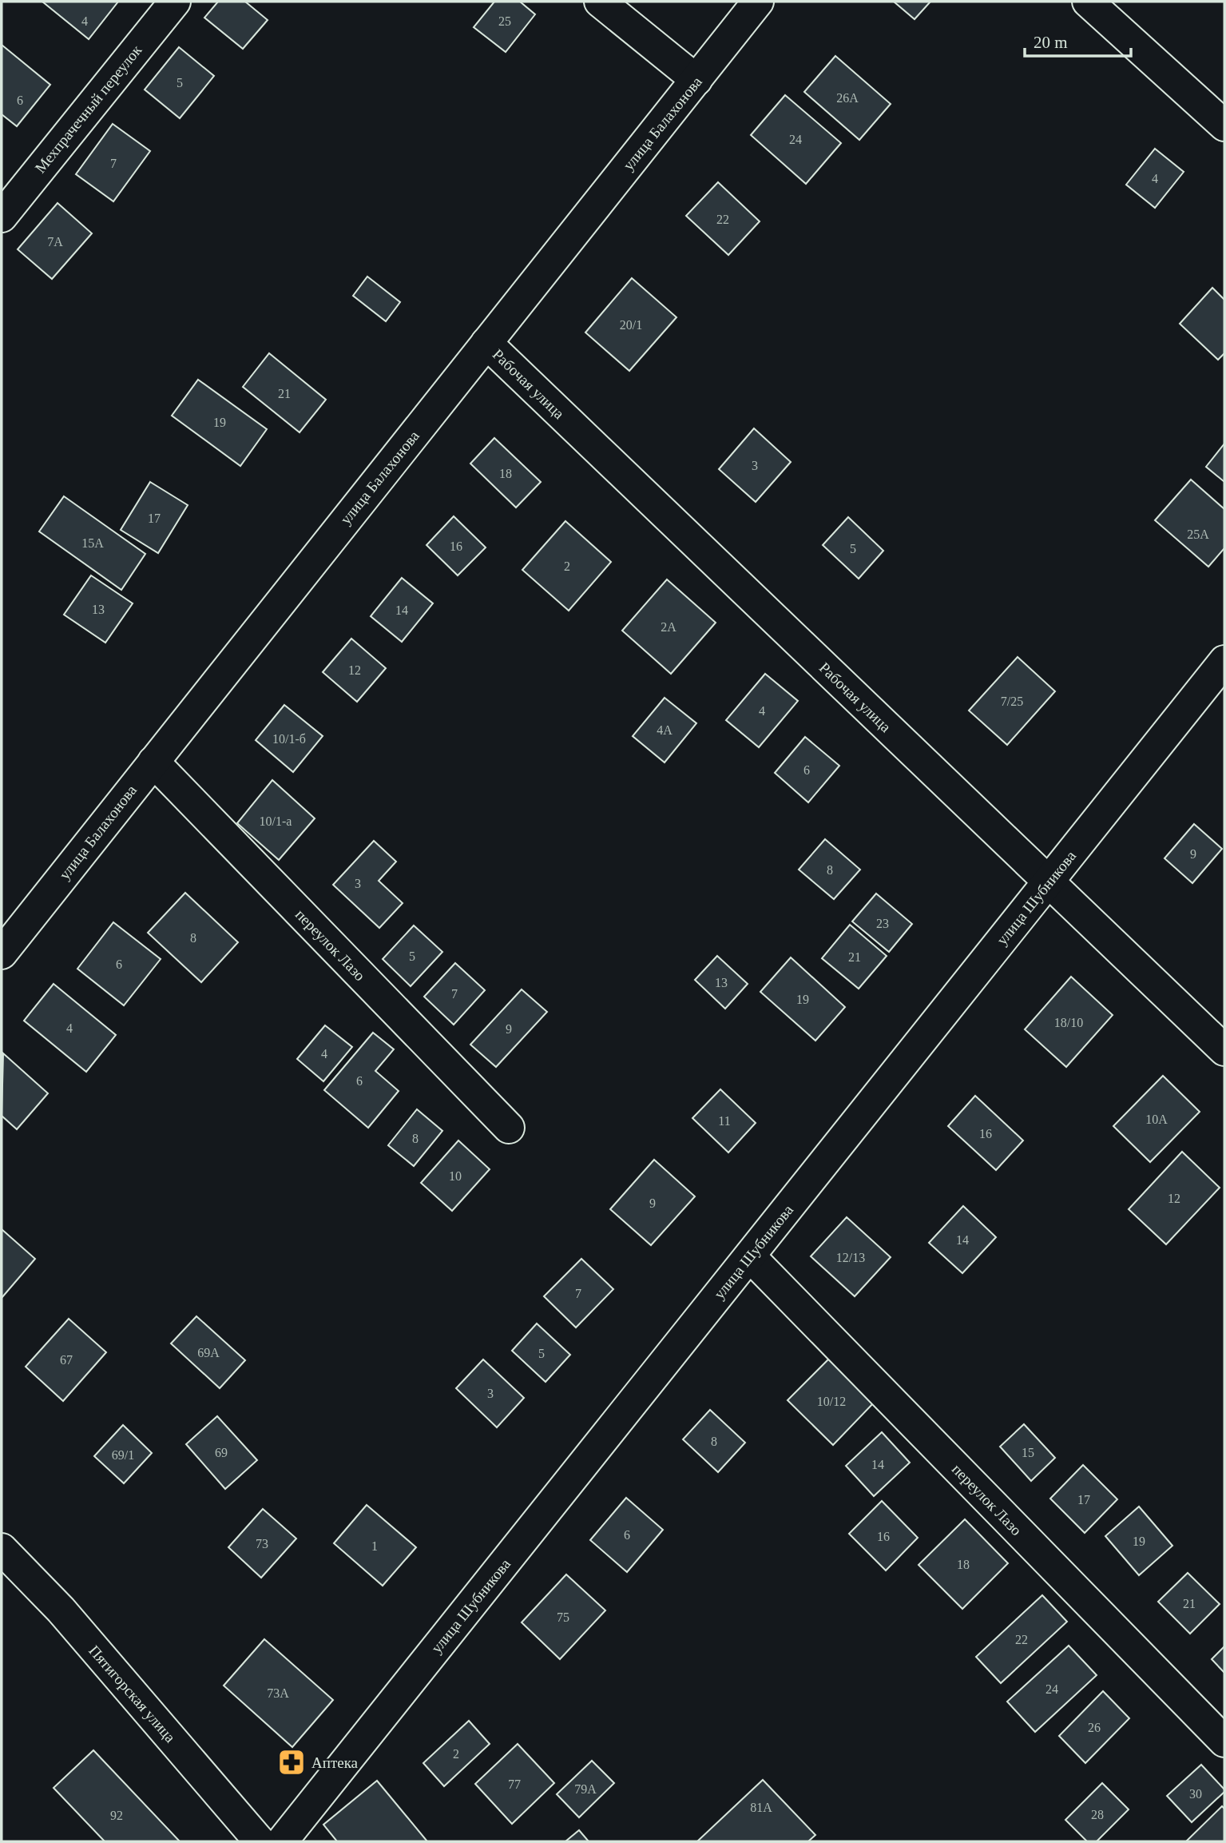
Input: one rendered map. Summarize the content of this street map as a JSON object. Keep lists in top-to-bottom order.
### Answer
{
  "streets": {
    "street": [
      "Мехпрачечный переулок",
      "улица Балахонова",
      "Рабочая улица",
      "улица Шубникова",
      "переулок Лазо",
      "Пятигорская улица"
    ]
  },
  "crossings": [
    ["улица Балахонова", "Рабочая улица"],
    ["улица Балахонова", "переулок Лазо"],
    ["Рабочая улица", "улица Шубникова"],
    ["улица Шубникова", "переулок Лазо"]
  ],
  "places": {
    "pharmacy": ["Аптека"]
  },
  "house_numbers": [
    "4",
    "25",
    "5",
    "26А",
    "6",
    "24",
    "7",
    "4",
    "22",
    "7А",
    "20/1",
    "21",
    "19",
    "3",
    "18",
    "17",
    "25А",
    "15А",
    "16",
    "5",
    "2",
    "13",
    "14",
    "2А",
    "12",
    "7/25",
    "4",
    "4А",
    "10/1-б",
    "6",
    "10/1-а",
    "9",
    "8",
    "3",
    "23",
    "8",
    "5",
    "21",
    "6",
    "13",
    "7",
    "19",
    "18/10",
    "4",
    "9",
    "4",
    "6",
    "10А",
    "11",
    "16",
    "8",
    "10",
    "12",
    "9",
    "14",
    "12/13",
    "7",
    "69А",
    "5",
    "67",
    "3",
    "10/12",
    "8",
    "69",
    "15",
    "69/1",
    "14",
    "17",
    "6",
    "16",
    "19",
    "73",
    "1",
    "18",
    "21",
    "75",
    "22",
    "24",
    "73А",
    "26",
    "2",
    "77",
    "79А",
    "30",
    "81А",
    "28",
    "92"
  ],
  "scale_bar": "20 m"
}
